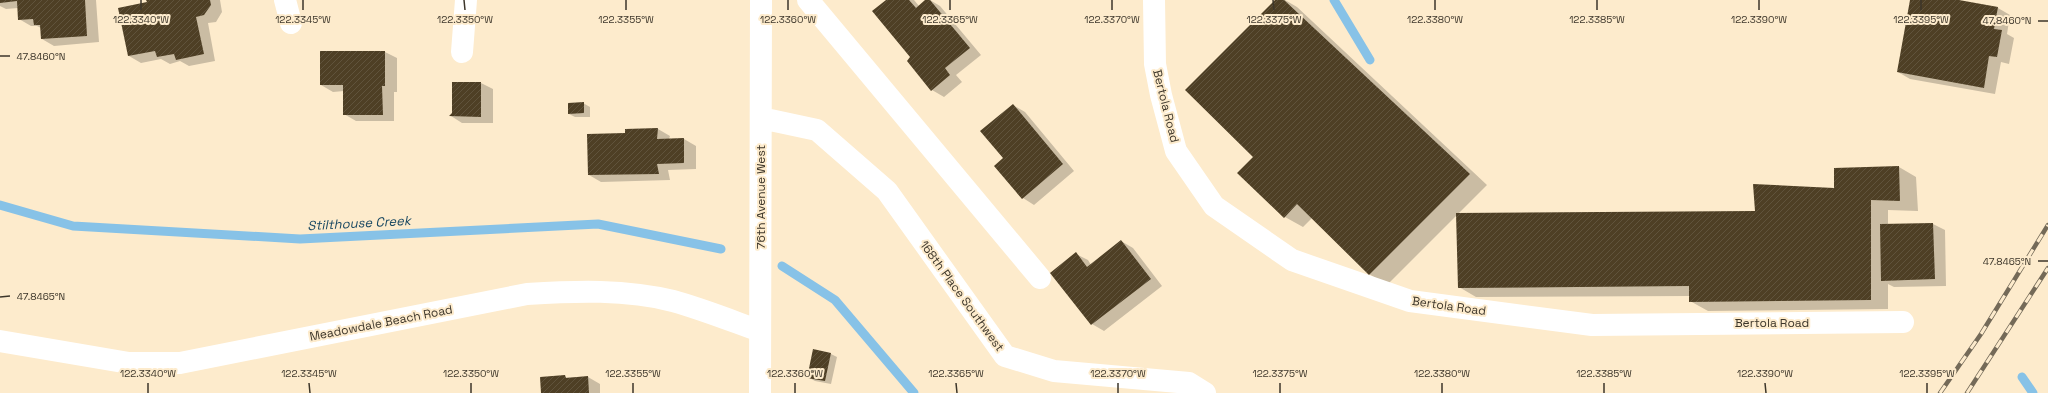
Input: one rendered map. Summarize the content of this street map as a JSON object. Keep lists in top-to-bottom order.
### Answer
{
  "streets": {
    "street": [
      "Bertola Road",
      "76th Avenue West",
      "168th Place Southwest",
      "Meadowdale Beach Road"
    ]
  },
  "crossings": [
    ["76th Avenue West", "168th Place Southwest"],
    ["76th Avenue West", "Meadowdale Beach Road"]
  ],
  "water": ["Stilthouse Creek"],
  "coordinates": [
    "122.3340°W",
    "122.3345°W",
    "122.3350°W",
    "122.3355°W",
    "122.3360°W",
    "122.3365°W",
    "122.3370°W",
    "122.3375°W",
    "122.3380°W",
    "122.3385°W",
    "122.3390°W",
    "122.3395°W",
    "47.8460°N",
    "47.8465°N"
  ]
}
